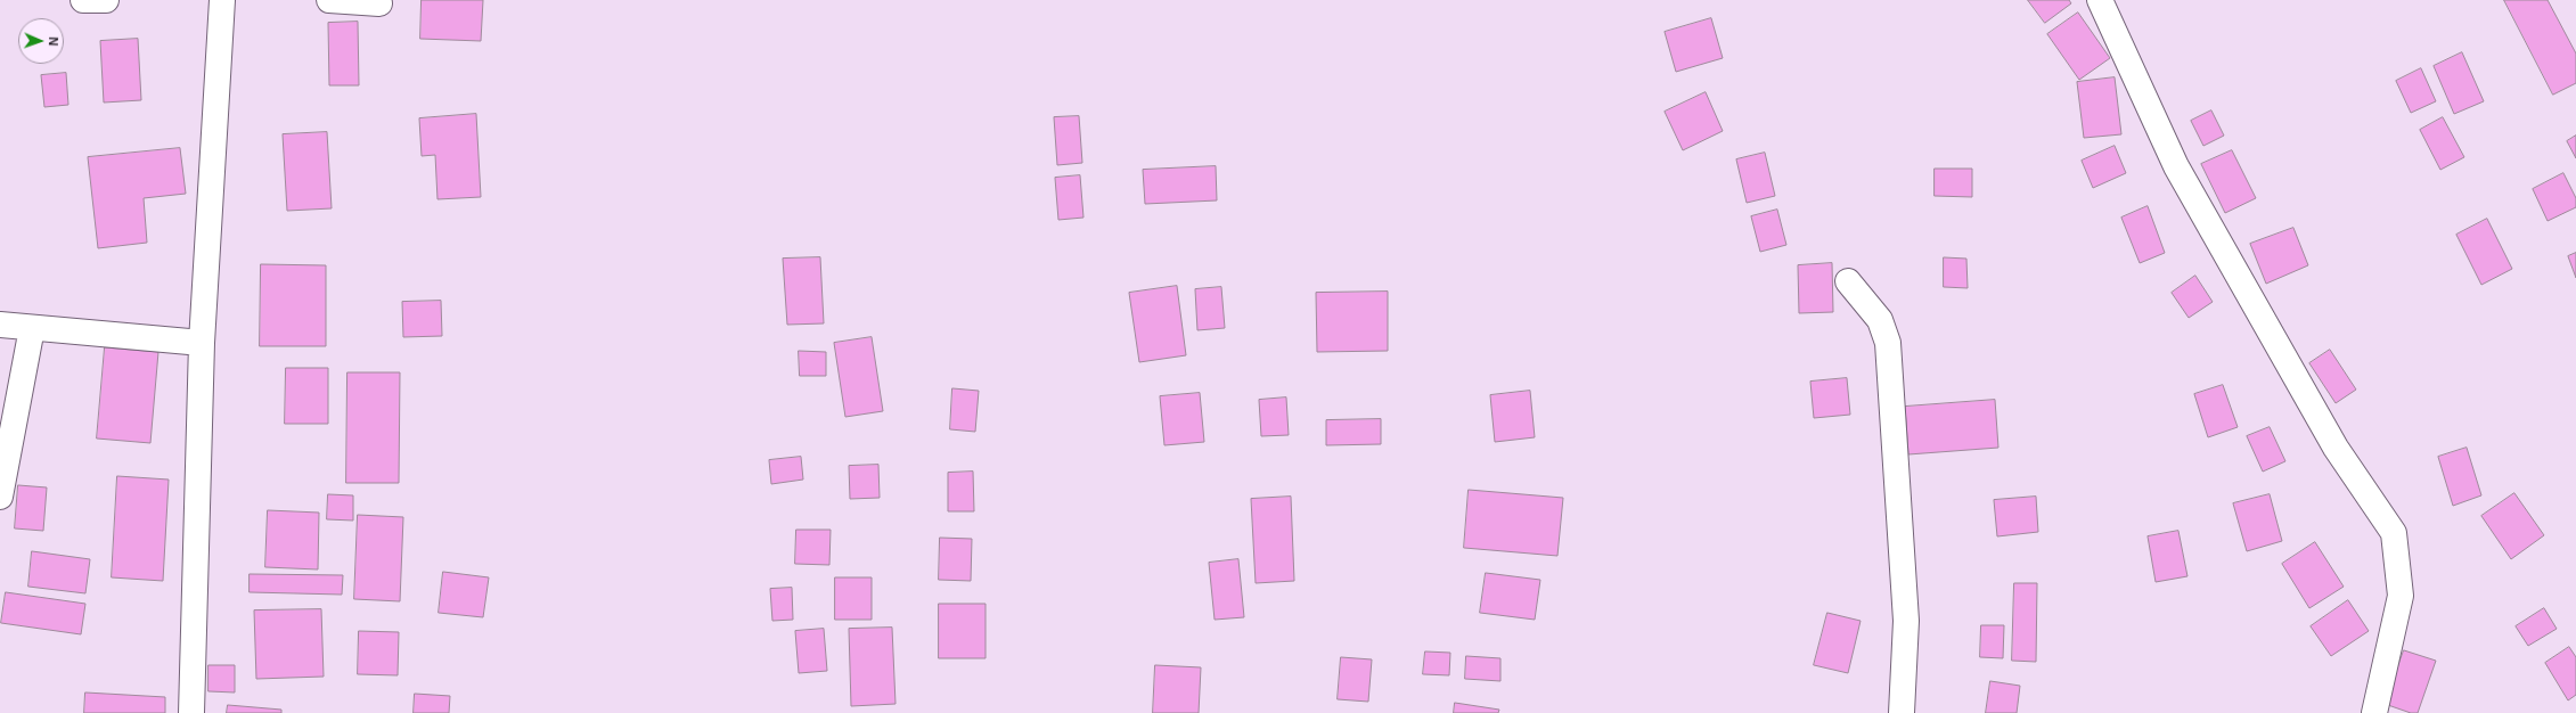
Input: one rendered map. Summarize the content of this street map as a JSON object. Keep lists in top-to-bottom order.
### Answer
{
  "north": "right"
}
